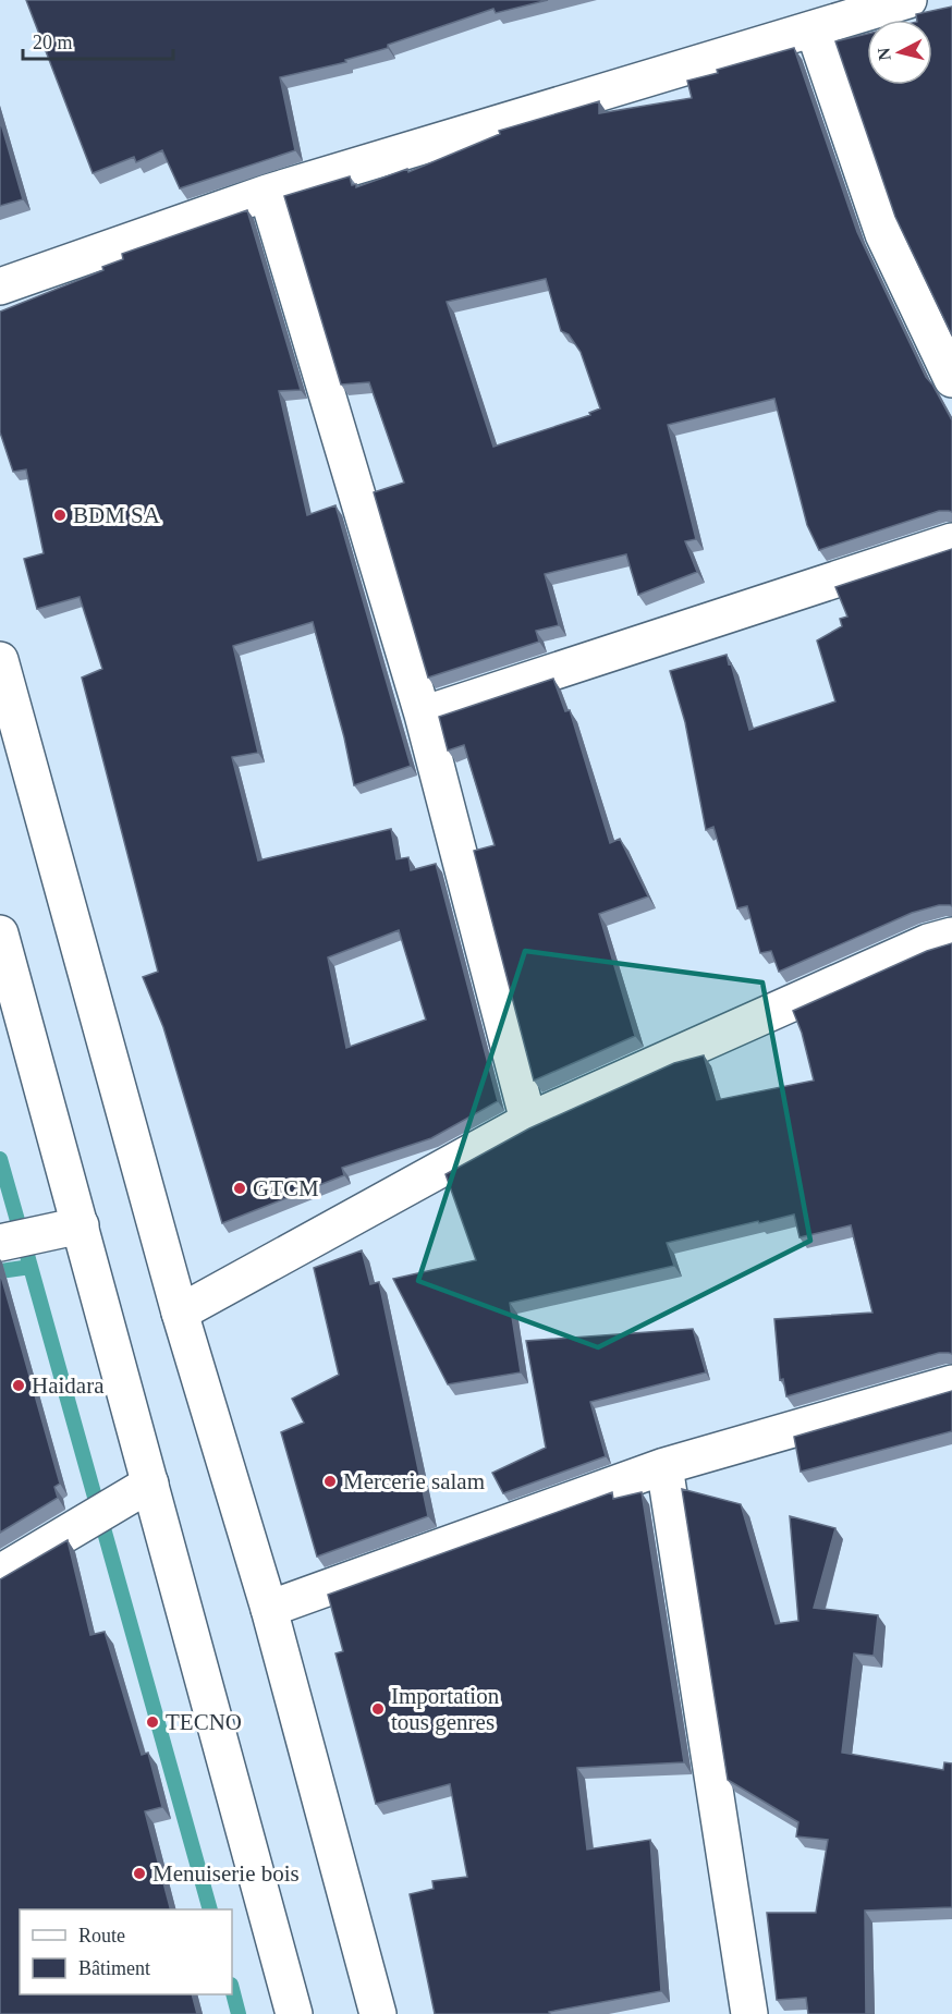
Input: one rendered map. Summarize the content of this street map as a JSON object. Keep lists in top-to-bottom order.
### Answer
{
  "places": [
    "BDM SA",
    "GTCM",
    "Haidara",
    "Mercerie salam",
    "Importation tous genres",
    "TECNO",
    "Menuiserie bois"
  ],
  "legend": ["Route", "Bâtiment"],
  "scale_bar": "20 m",
  "north": "left"
}
